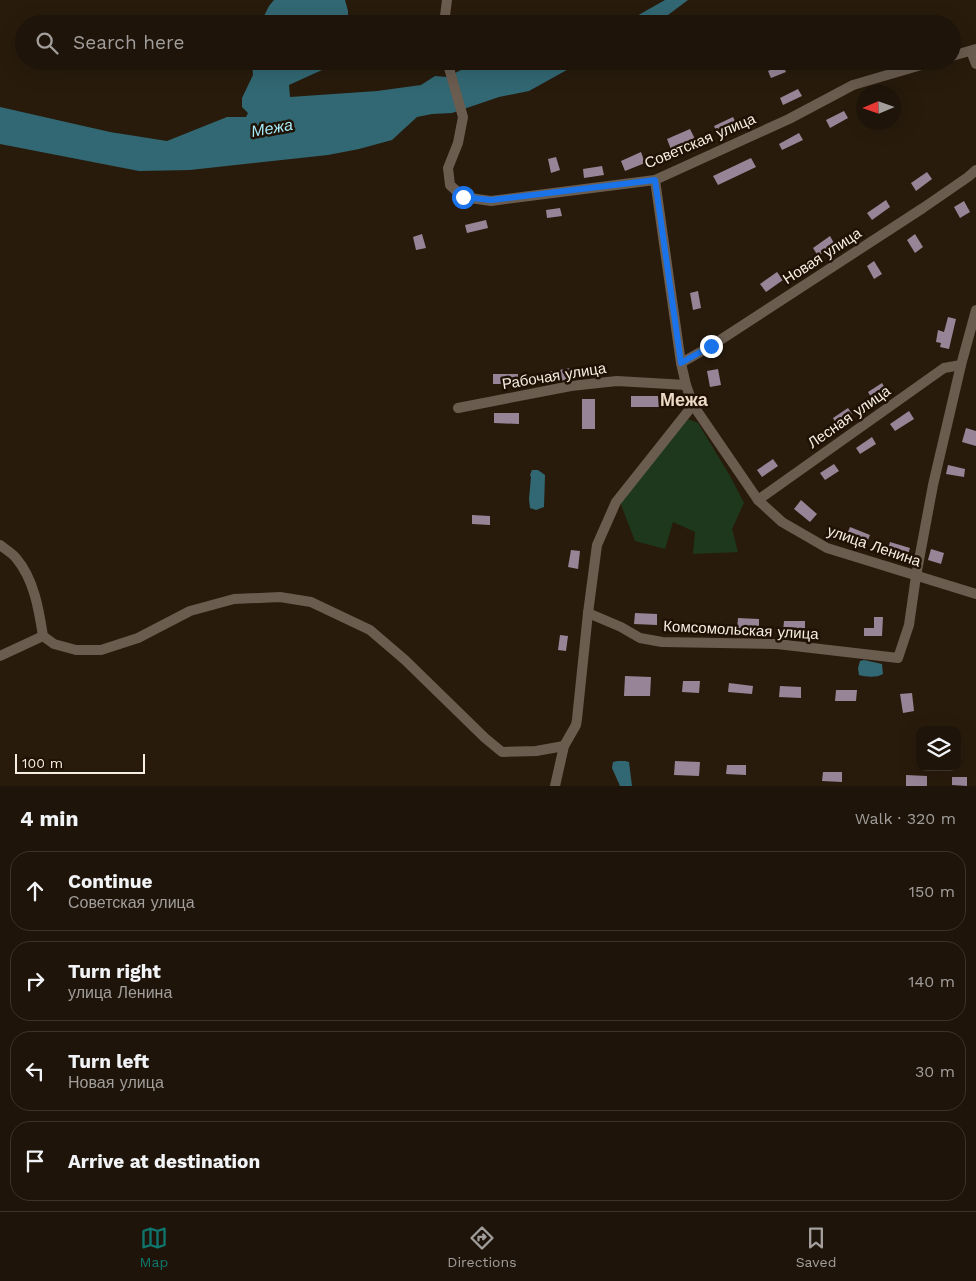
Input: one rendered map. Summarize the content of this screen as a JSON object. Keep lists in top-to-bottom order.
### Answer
{
  "streets": {
    "street": [
      "Советская улица",
      "Новая улица",
      "Рабочая улица",
      "Лесная улица",
      "улица Ленина",
      "Комсомольская улица"
    ]
  },
  "crossings": [
    ["Советская улица", "улица Ленина"],
    ["Новая улица", "улица Ленина"],
    ["Рабочая улица", "улица Ленина"],
    ["Лесная улица", "улица Ленина"],
    ["улица Ленина", "Комсомольская улица"]
  ],
  "districts": ["Межа"],
  "water": ["Межа"],
  "scale_bar": "100 m",
  "north": "left",
  "page": {
    "search": "Search here",
    "scale": "100 m",
    "heading": ["4 min", "Walk · 320 m"],
    "list": [
      ["Continue", "Советская улица", "150 m"],
      ["Turn right", "улица Ленина", "140 m"],
      ["Turn left", "Новая улица", "30 m"],
      "Arrive at destination"
    ],
    "nav": ["Map", "Directions", "Saved"]
  }
}
